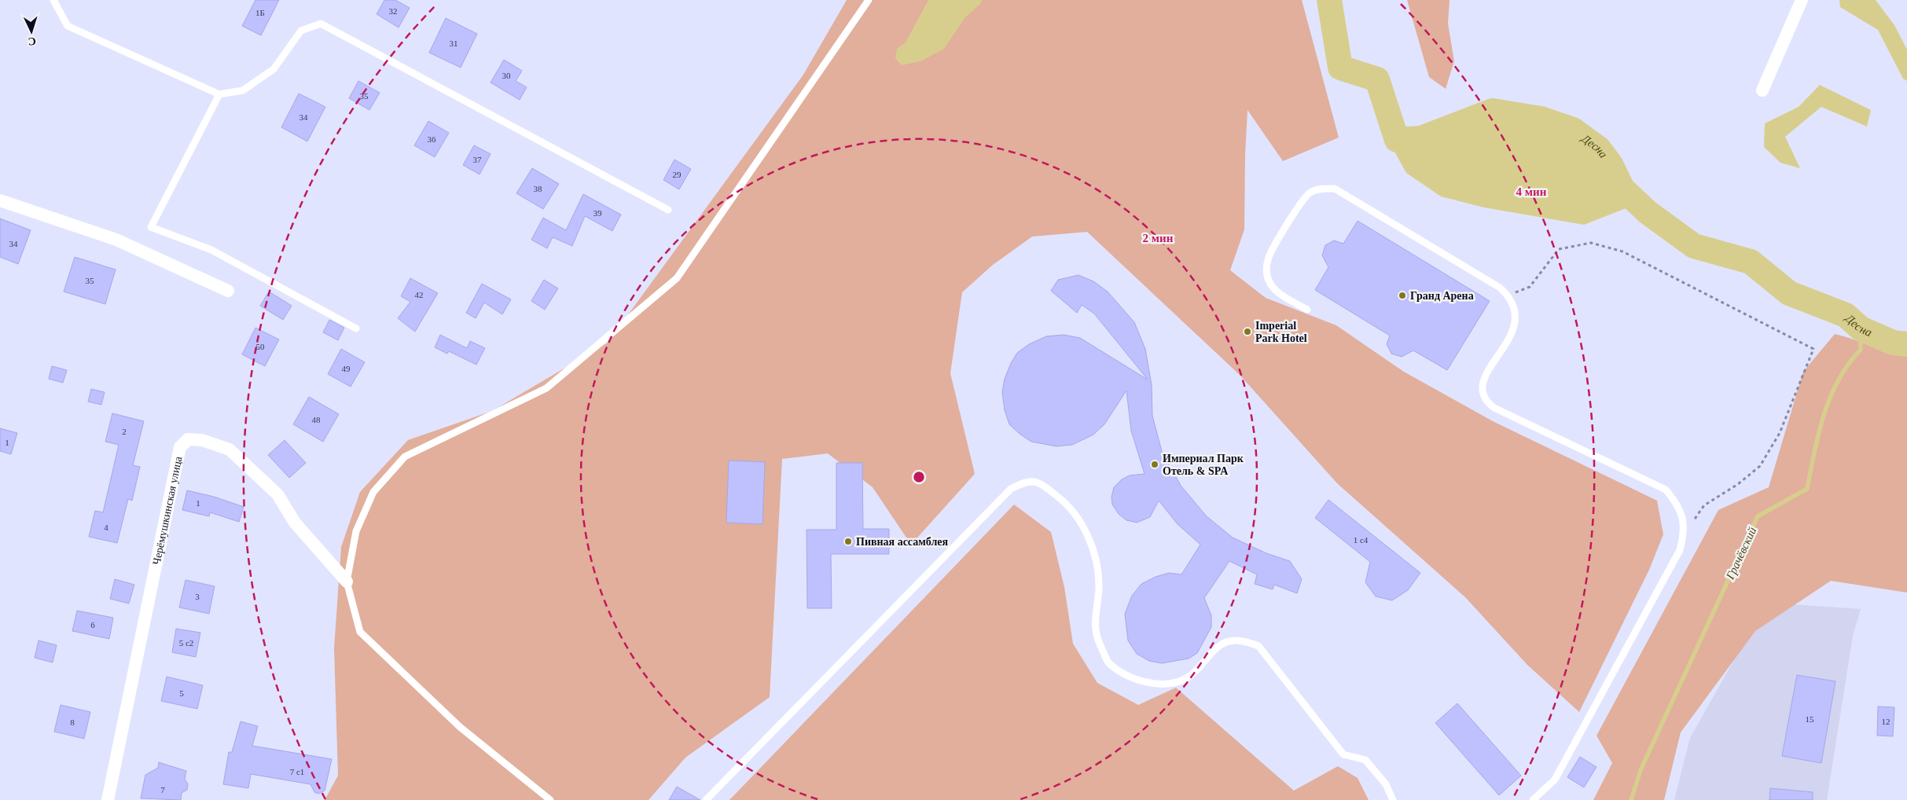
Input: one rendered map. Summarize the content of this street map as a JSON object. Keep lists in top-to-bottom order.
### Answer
{
  "streets": {
    "street": ["Черёмушкинская улица"]
  },
  "water": ["Десна", "Грачёвский"],
  "places": [
    "Гранд Арена",
    "Imperial Park Hotel",
    "Империал Парк Отель & SPA",
    "Пивная ассамблея"
  ],
  "house_numbers": [
    "32",
    "1Б",
    "31",
    "30",
    "35",
    "34",
    "36",
    "37",
    "29",
    "38",
    "39",
    "34",
    "35",
    "42",
    "50",
    "49",
    "48",
    "2",
    "1",
    "1",
    "4",
    "1 с4",
    "3",
    "6",
    "5 с2",
    "5",
    "15",
    "12",
    "8",
    "7 с1",
    "7"
  ],
  "north": "bottom",
  "rings": ["4 мин", "2 мин"]
}
